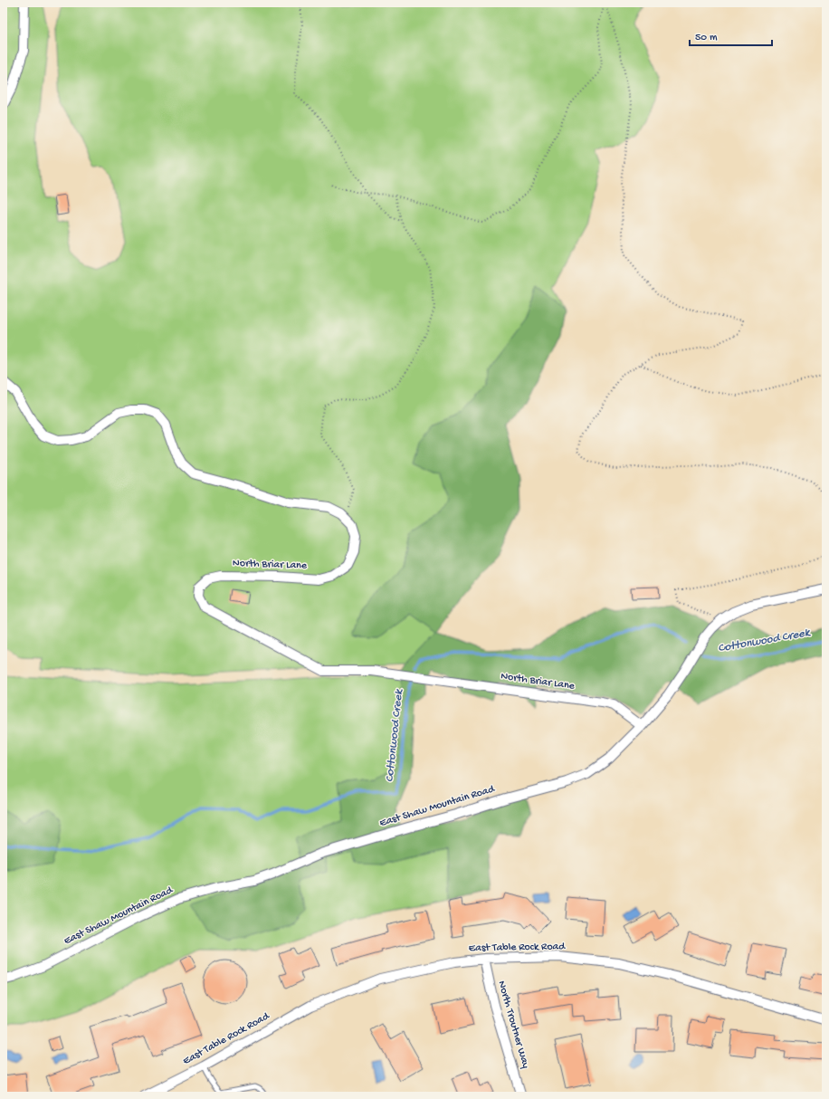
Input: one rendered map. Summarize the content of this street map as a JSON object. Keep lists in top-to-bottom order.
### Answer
{
  "streets": {
    "street": [
      "North Briar Lane",
      "East Shaw Mountain Road",
      "East Table Rock Road",
      "North Troutner Way"
    ]
  },
  "crossings": [
    ["North Briar Lane", "East Shaw Mountain Road"],
    ["East Table Rock Road", "North Troutner Way"]
  ],
  "water": ["Cottonwood Creek"],
  "scale_bar": "50 m"
}
